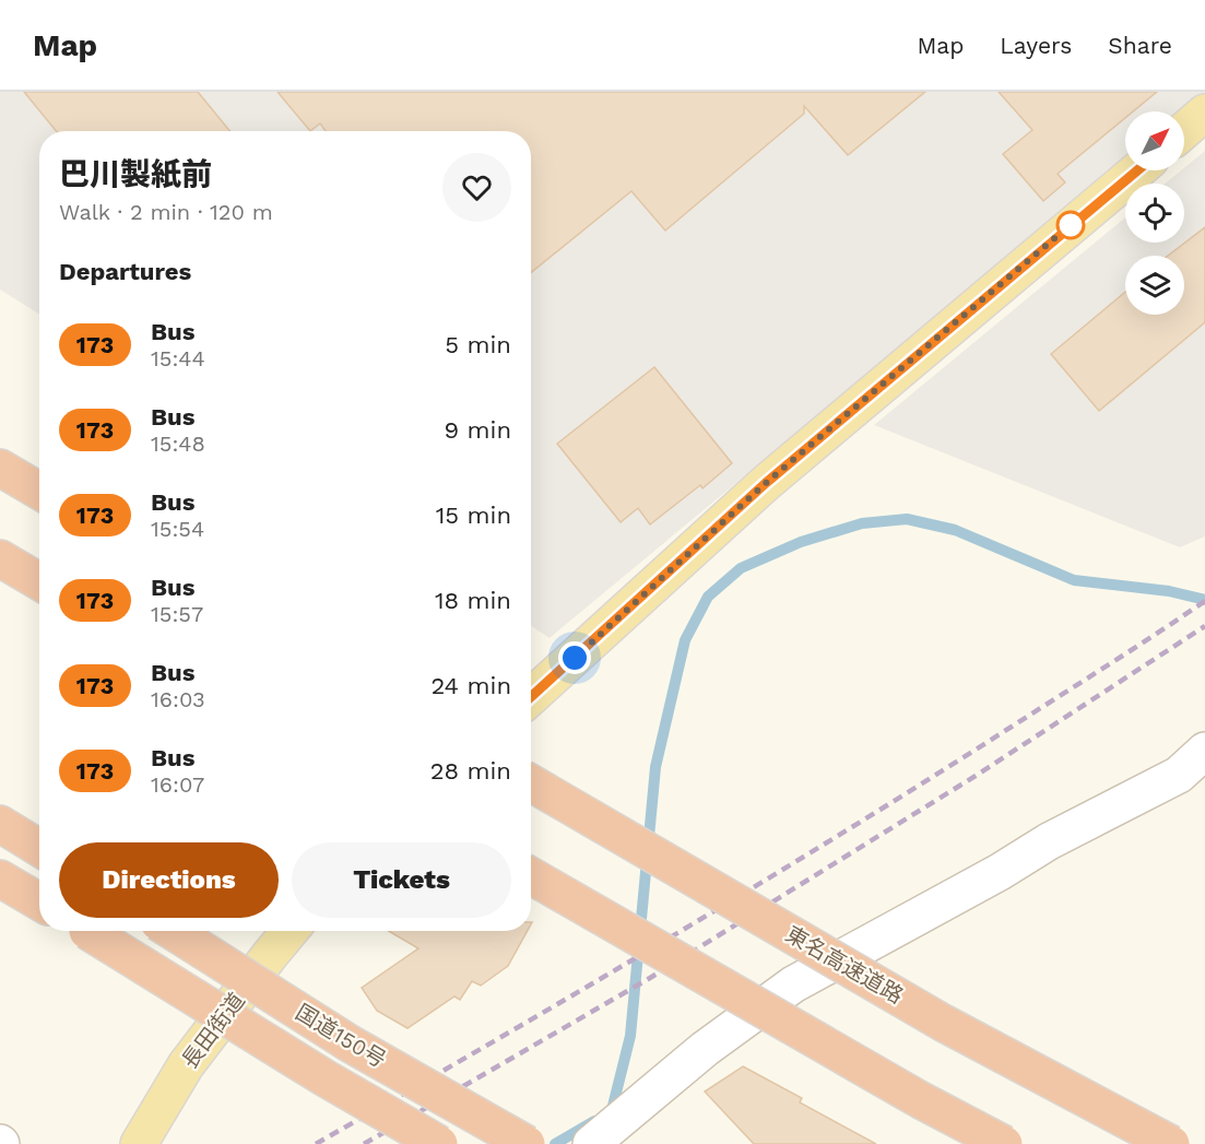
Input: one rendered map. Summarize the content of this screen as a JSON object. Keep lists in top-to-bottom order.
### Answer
{
  "streets": {
    "highway": ["東名高速道路", "国道150号"],
    "main road": ["長田街道"]
  },
  "lines": ["bus line 173"],
  "north": "top right",
  "page": {
    "header": "Map",
    "nav": ["Map", "Layers", "Share"],
    "heading": [
      ["巴川製紙前", "Walk · 2 min · 120 m"],
      "Departures"
    ],
    "list": [
      {
        "mark": "173",
        "name": "Bus",
        "note": "15:44",
        "value": "5 min"
      },
      {
        "mark": "173",
        "name": "Bus",
        "note": "15:48",
        "value": "9 min"
      },
      {
        "mark": "173",
        "name": "Bus",
        "note": "15:54",
        "value": "15 min"
      },
      {
        "mark": "173",
        "name": "Bus",
        "note": "15:57",
        "value": "18 min"
      },
      {
        "mark": "173",
        "name": "Bus",
        "note": "16:03",
        "value": "24 min"
      },
      {
        "mark": "173",
        "name": "Bus",
        "note": "16:07",
        "value": "28 min"
      }
    ],
    "buttons": ["Directions", "Tickets"]
  }
}
